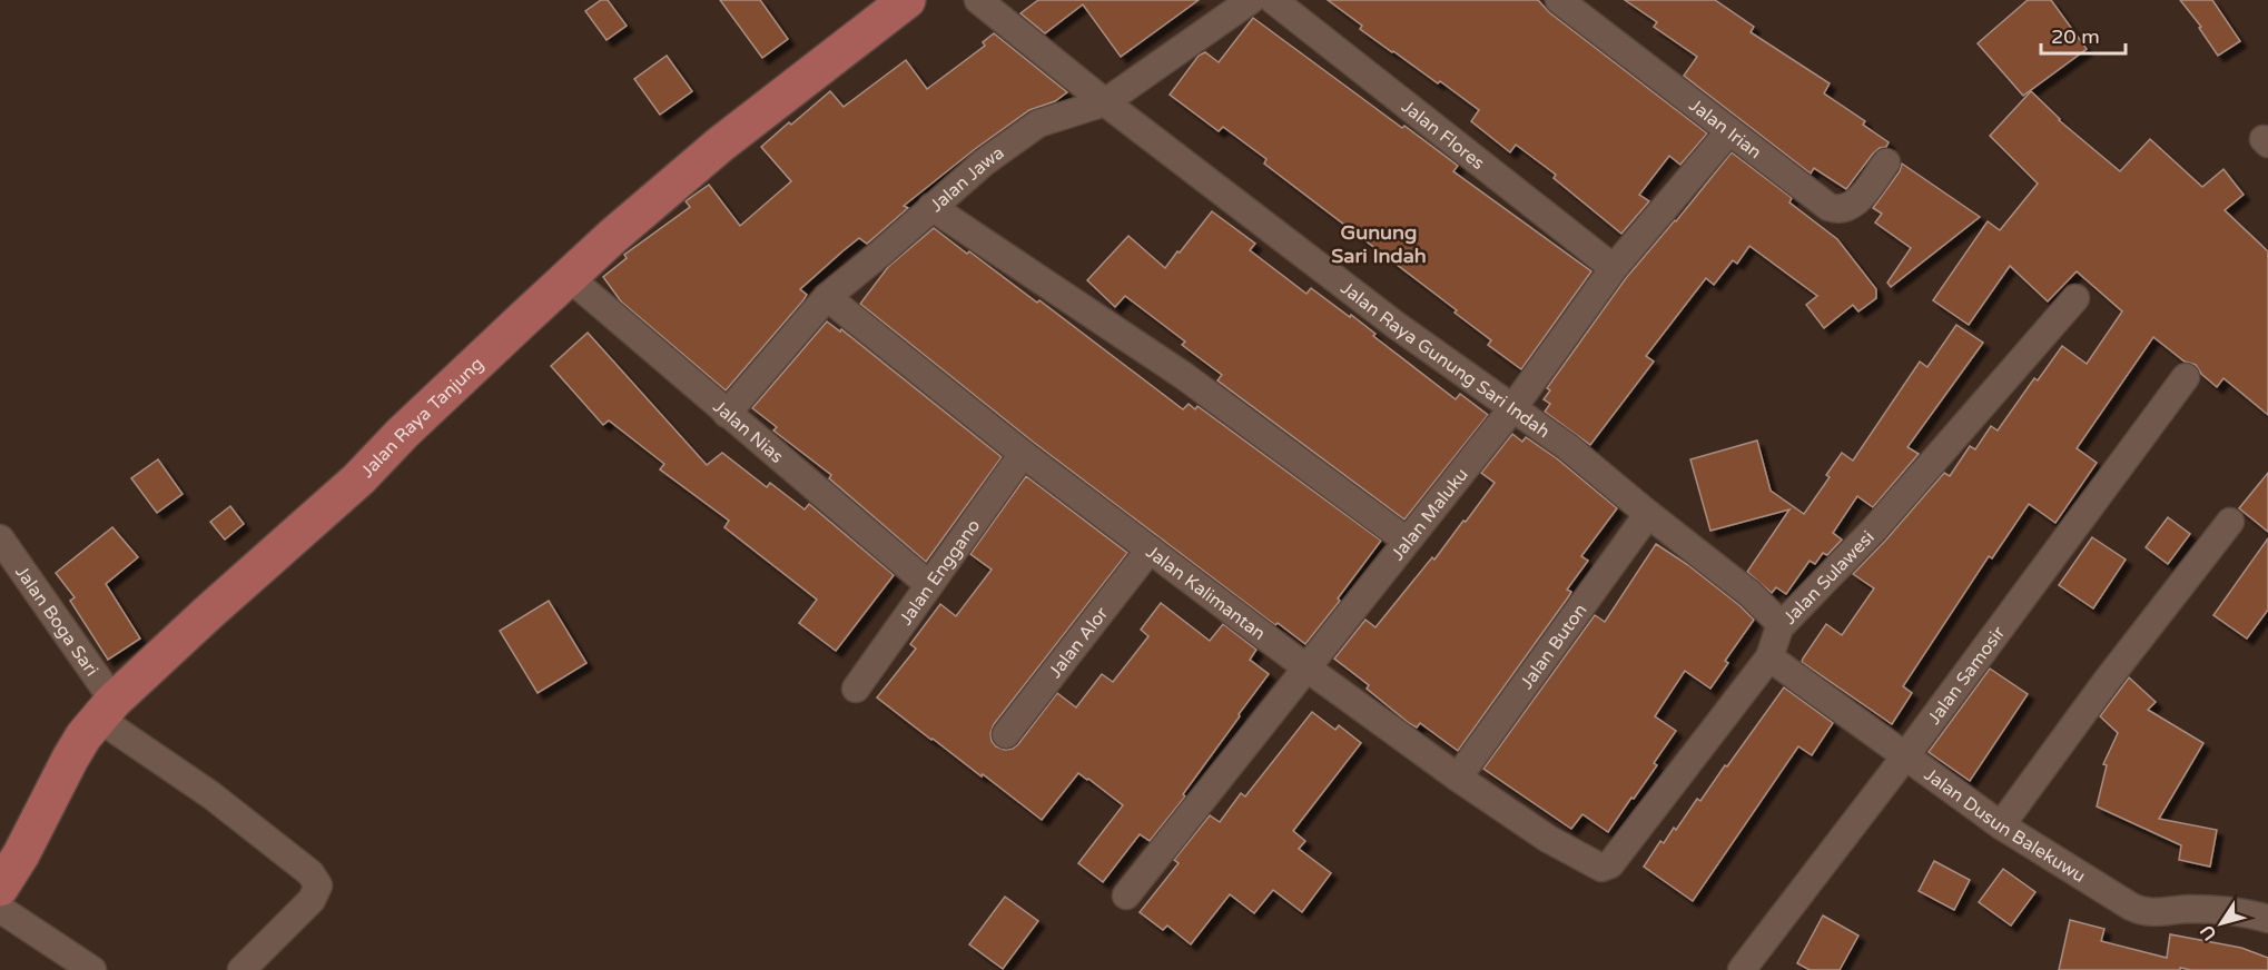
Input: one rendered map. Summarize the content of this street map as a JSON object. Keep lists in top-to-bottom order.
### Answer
{
  "streets": {
    "main road": ["Jalan Raya Tanjung"],
    "street": [
      "Jalan Irian",
      "Jalan Flores",
      "Jalan Jawa",
      "Jalan Raya Gunung Sari Indah",
      "Jalan Nias",
      "Jalan Maluku",
      "Jalan Enggano",
      "Jalan Sulawesi",
      "Jalan Kalimantan",
      "Jalan Boga Sari",
      "Jalan Alor",
      "Jalan Buton",
      "Jalan Samosir",
      "Jalan Dusun Balekuwu"
    ]
  },
  "crossings": [
    ["Jalan Irian", "Jalan Maluku"],
    ["Jalan Flores", "Jalan Maluku"],
    ["Jalan Jawa", "Jalan Raya Gunung Sari Indah"],
    ["Jalan Jawa", "Jalan Nias"],
    ["Jalan Jawa", "Jalan Kalimantan"],
    ["Jalan Raya Gunung Sari Indah", "Jalan Maluku"],
    ["Jalan Raya Gunung Sari Indah", "Jalan Sulawesi"],
    ["Jalan Raya Gunung Sari Indah", "Jalan Buton"],
    ["Jalan Raya Tanjung", "Jalan Nias"],
    ["Jalan Raya Tanjung", "Jalan Boga Sari"],
    ["Jalan Nias", "Jalan Enggano"],
    ["Jalan Maluku", "Jalan Kalimantan"],
    ["Jalan Enggano", "Jalan Kalimantan"],
    ["Jalan Sulawesi", "Jalan Kalimantan"],
    ["Jalan Sulawesi", "Jalan Dusun Balekuwu"],
    ["Jalan Kalimantan", "Jalan Alor"],
    ["Jalan Kalimantan", "Jalan Buton"],
    ["Jalan Samosir", "Jalan Dusun Balekuwu"]
  ],
  "districts": ["Gunung Sari Indah"],
  "scale_bar": "20 m",
  "north": "bottom left"
}
